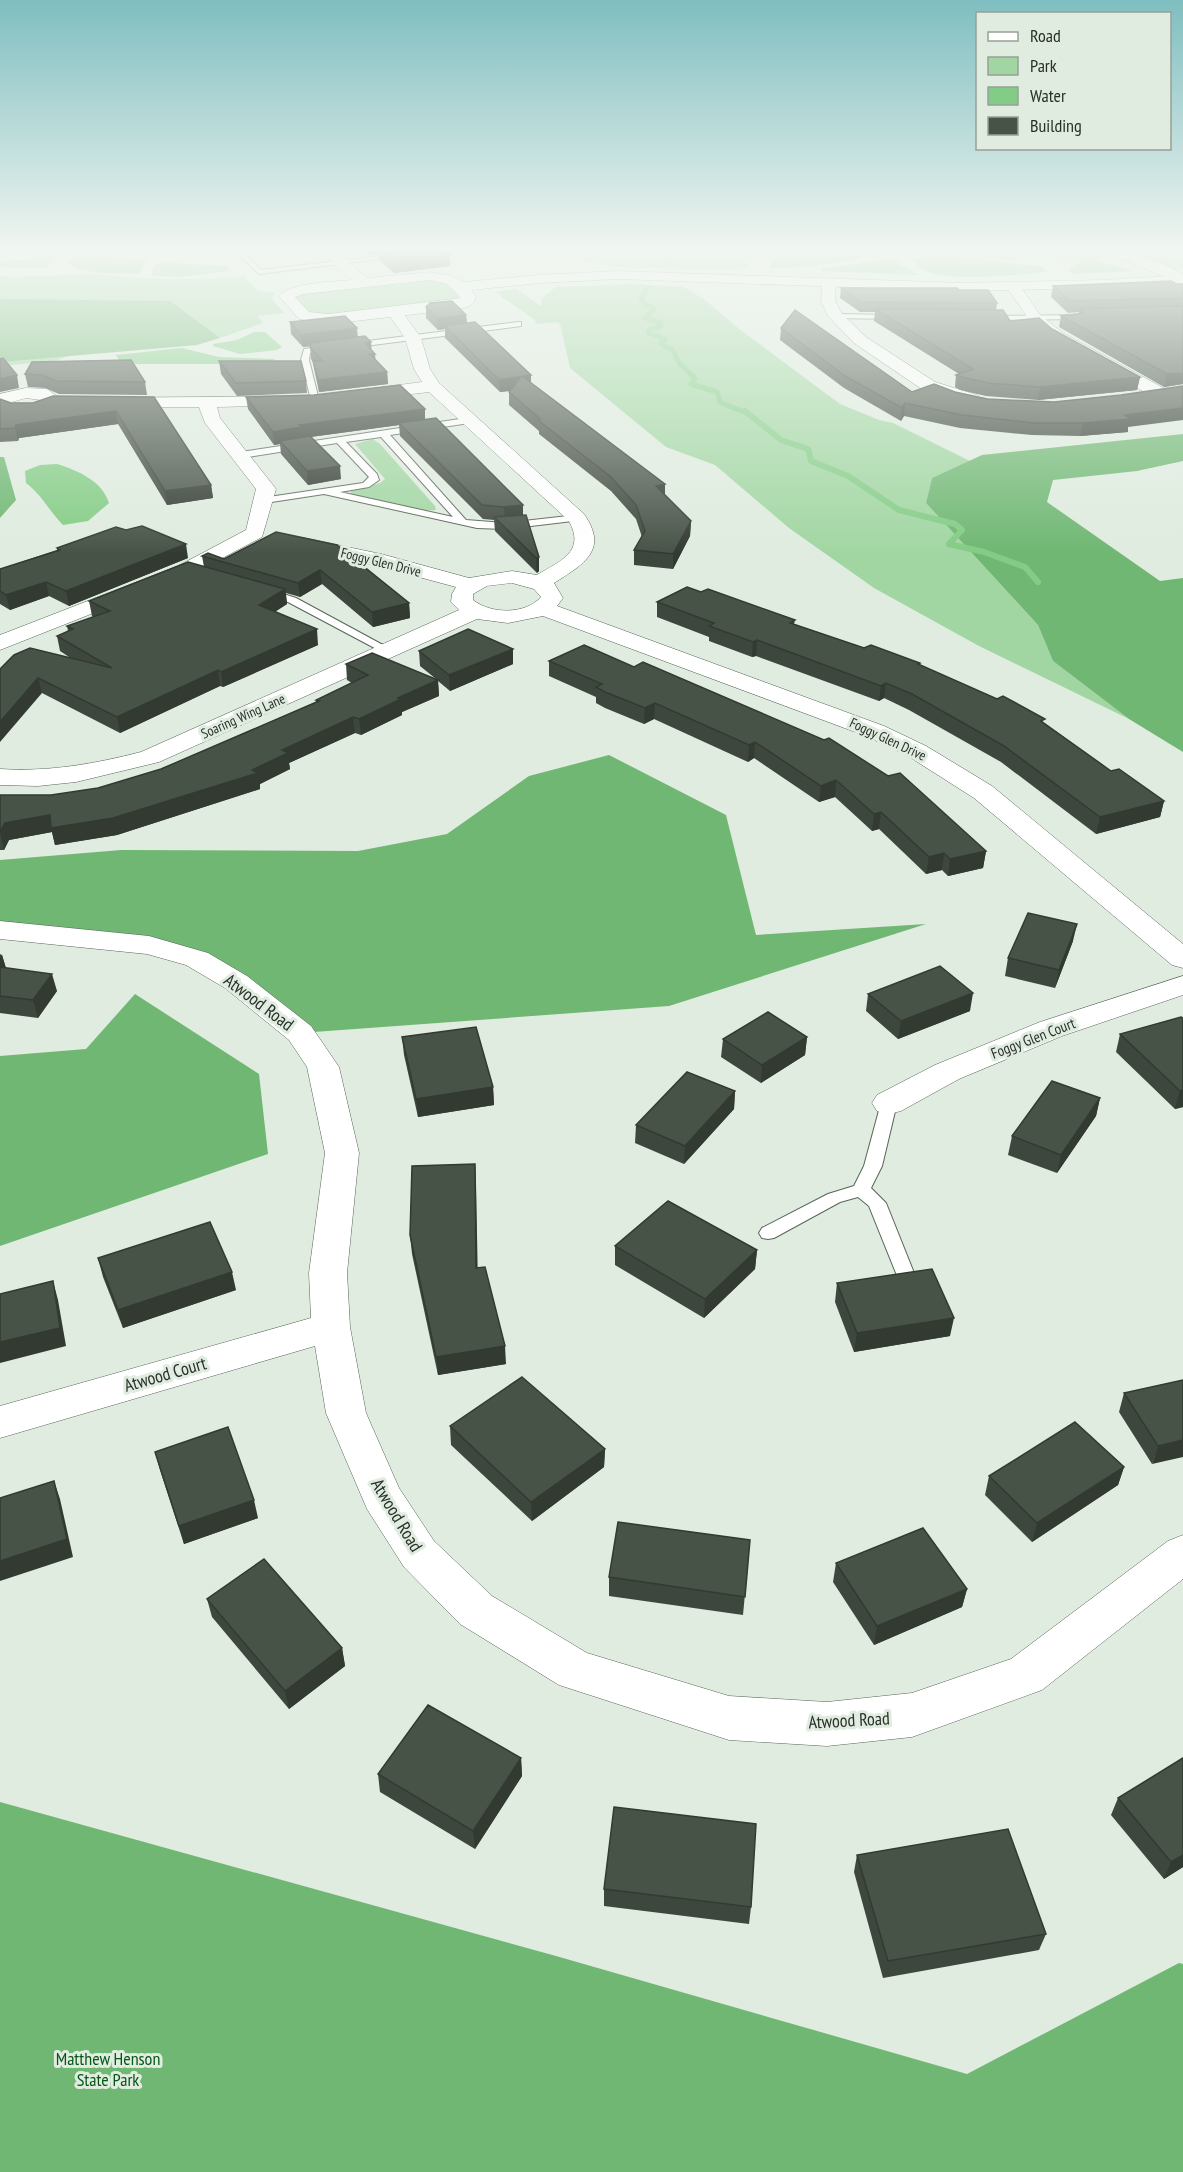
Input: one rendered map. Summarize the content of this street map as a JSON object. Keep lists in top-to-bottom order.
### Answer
{
  "streets": {
    "street": [
      "Foggy Glen Drive",
      "Soaring Wing Lane",
      "Atwood Road",
      "Foggy Glen Court",
      "Atwood Court"
    ]
  },
  "crossings": [
    ["Atwood Road", "Atwood Court"]
  ],
  "parks": ["Matthew Henson State Park"],
  "legend": [
    "Road",
    "Park",
    "Water",
    "Building"
  ]
}
